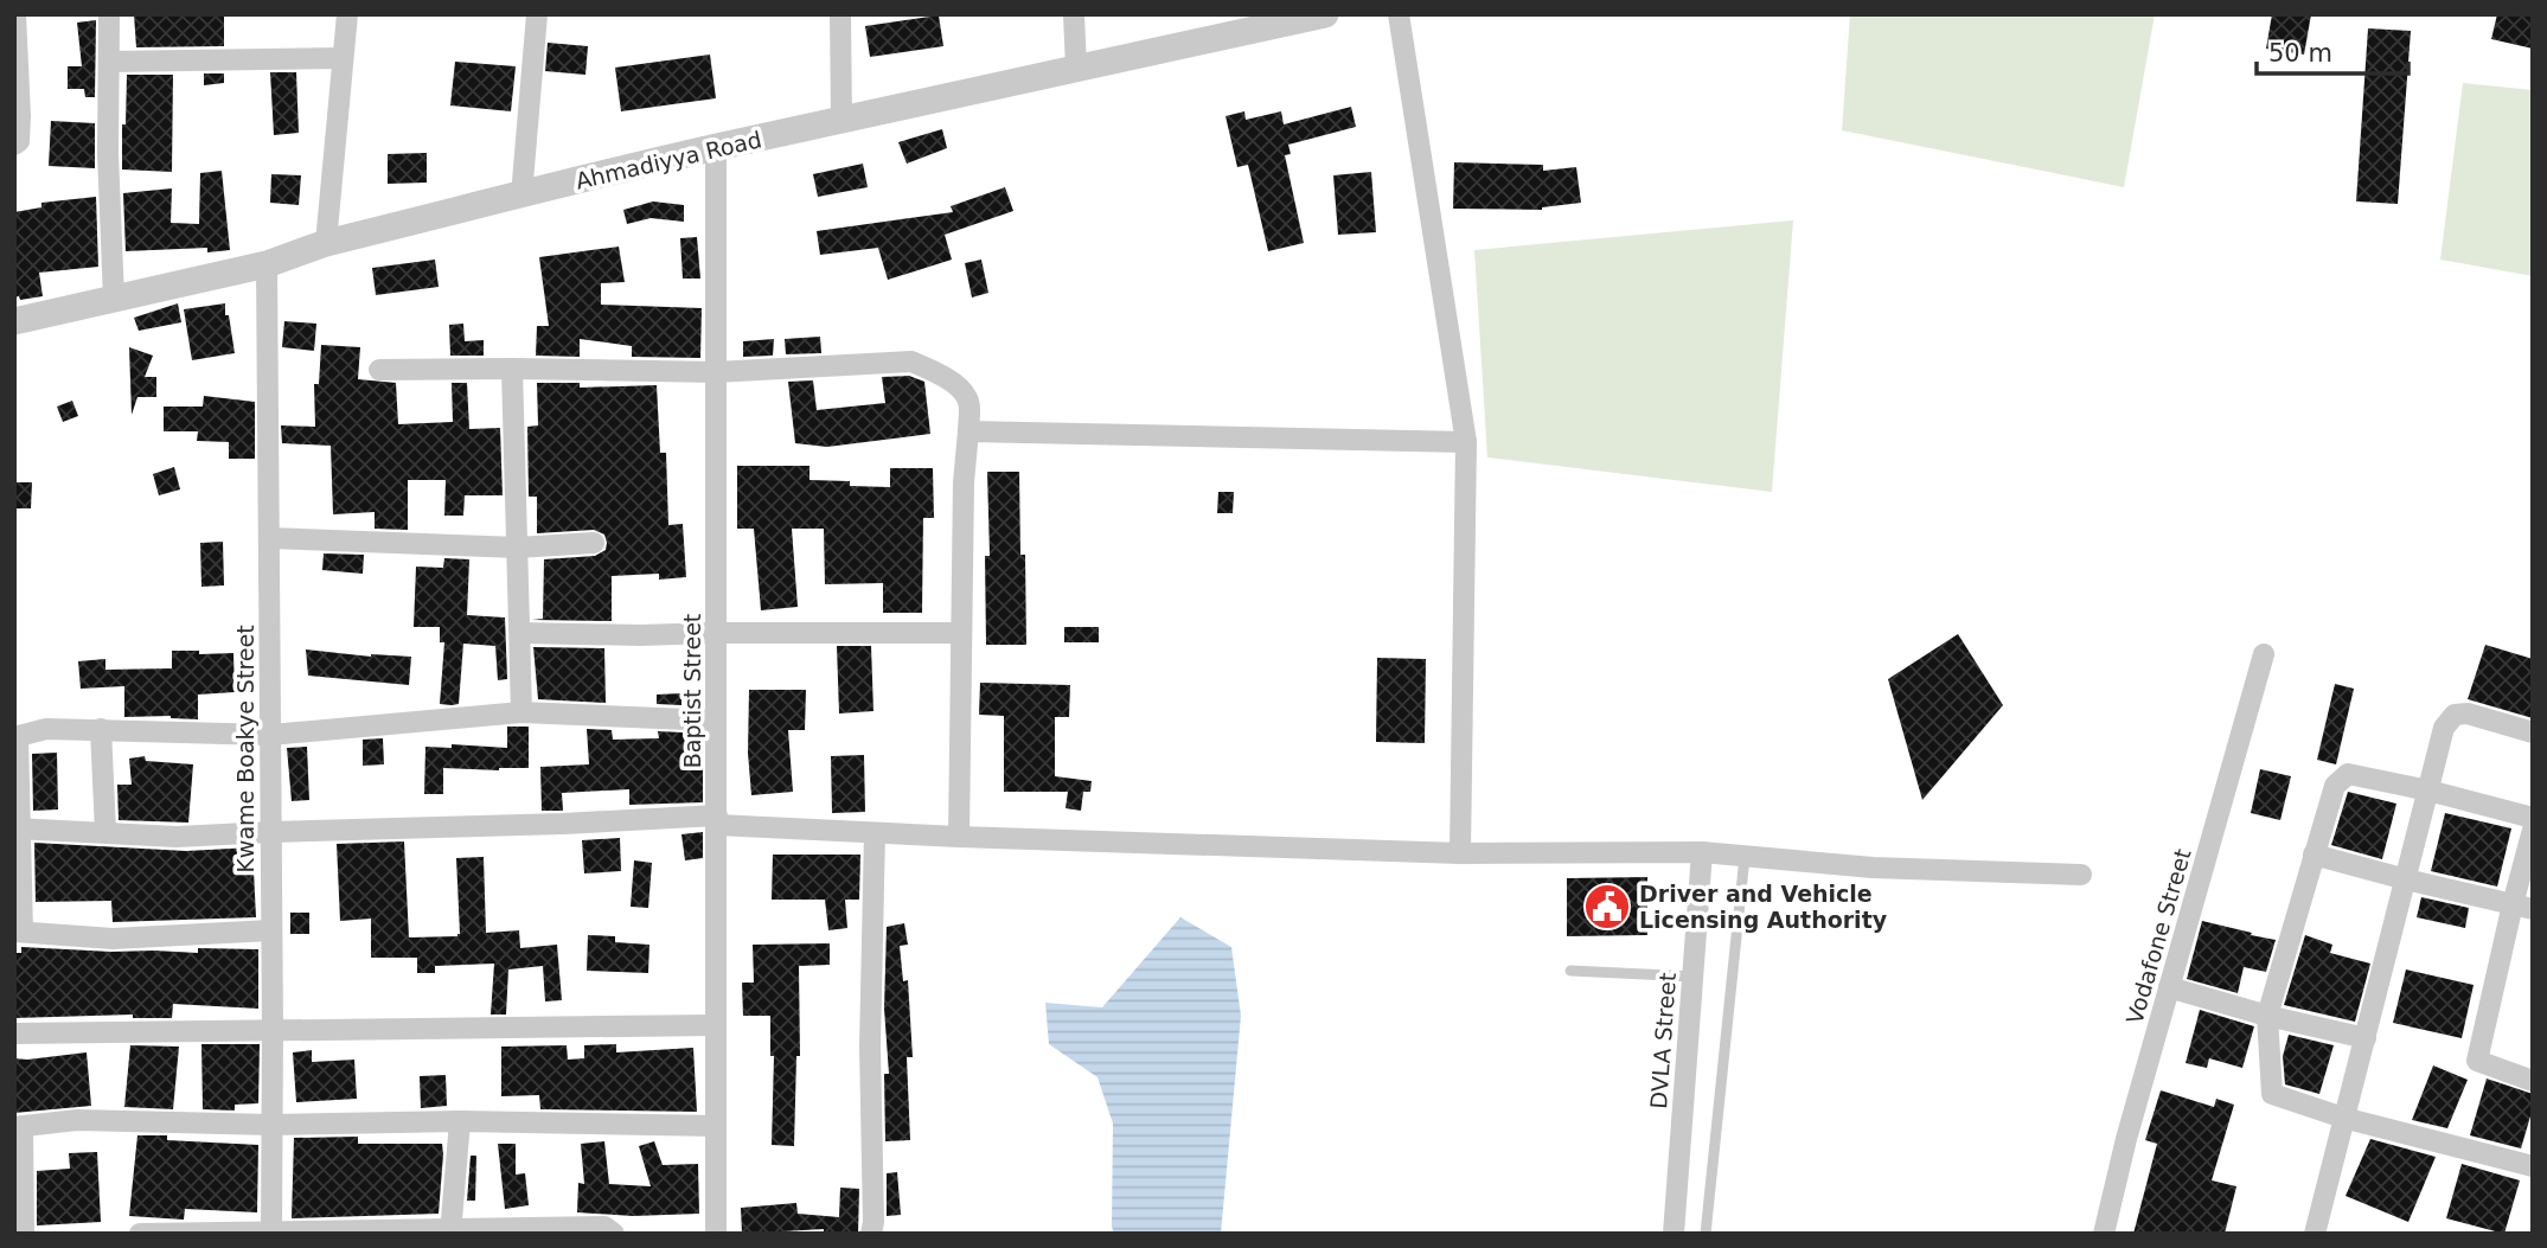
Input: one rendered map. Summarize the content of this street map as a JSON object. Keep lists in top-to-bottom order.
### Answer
{
  "streets": {
    "street": [
      "Ahmadiyya Road",
      "Baptist Street",
      "Kwame Boakye Street",
      "Vodafone Street",
      "DVLA Street"
    ]
  },
  "crossings": [
    ["Ahmadiyya Road", "Baptist Street"],
    ["Ahmadiyya Road", "Kwame Boakye Street"]
  ],
  "places": {
    "public building": ["Driver and Vehicle Licensing Authority"]
  },
  "scale_bar": "50 m"
}
